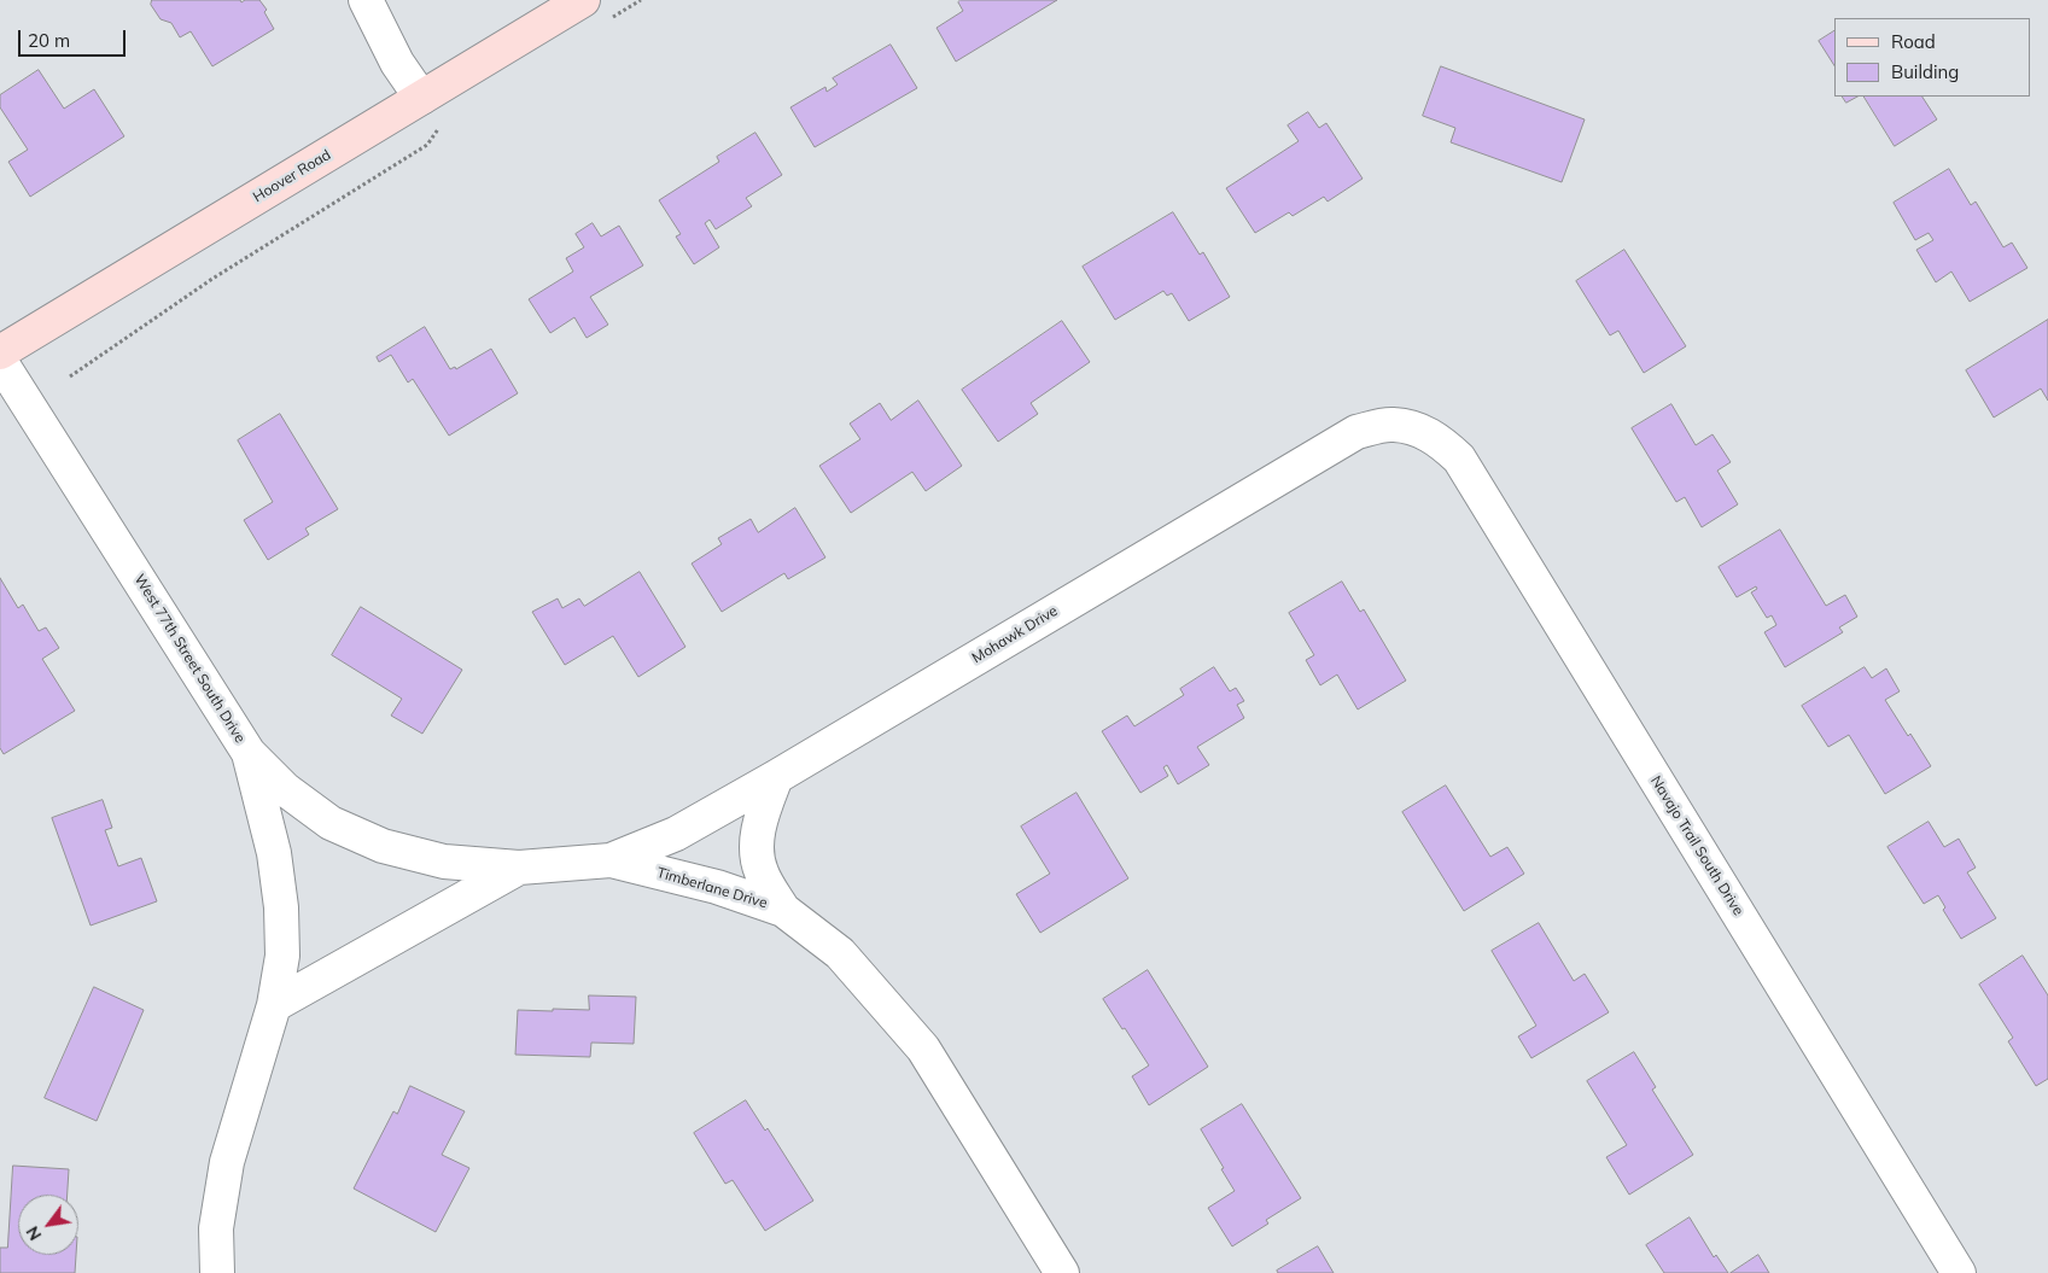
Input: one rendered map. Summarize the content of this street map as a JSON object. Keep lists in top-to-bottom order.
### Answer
{
  "streets": {
    "street": [
      "Hoover Road",
      "Mohawk Drive",
      "West 77th Street South Drive",
      "Navajo Trail South Drive",
      "Timberlane Drive"
    ]
  },
  "crossings": [
    ["Mohawk Drive", "Navajo Trail South Drive"],
    ["Mohawk Drive", "Timberlane Drive"],
    ["West 77th Street South Drive", "Timberlane Drive"]
  ],
  "legend": ["Road", "Building"],
  "scale_bar": "20 m",
  "north": "bottom left"
}
